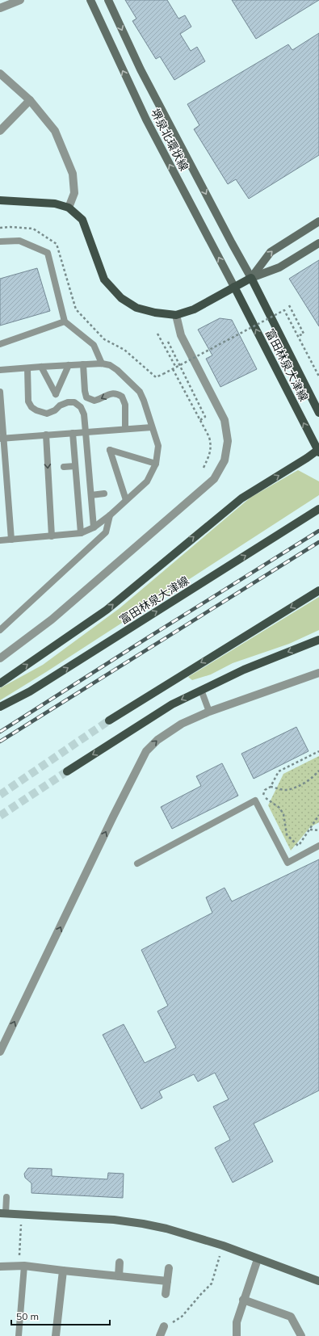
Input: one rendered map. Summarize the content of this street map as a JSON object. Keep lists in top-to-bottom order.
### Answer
{
  "streets": {
    "main road": ["堺泉北環状線", "富田林泉大津線"]
  },
  "crossings": [
    ["堺泉北環状線", "富田林泉大津線"]
  ],
  "scale_bar": "50 m"
}
